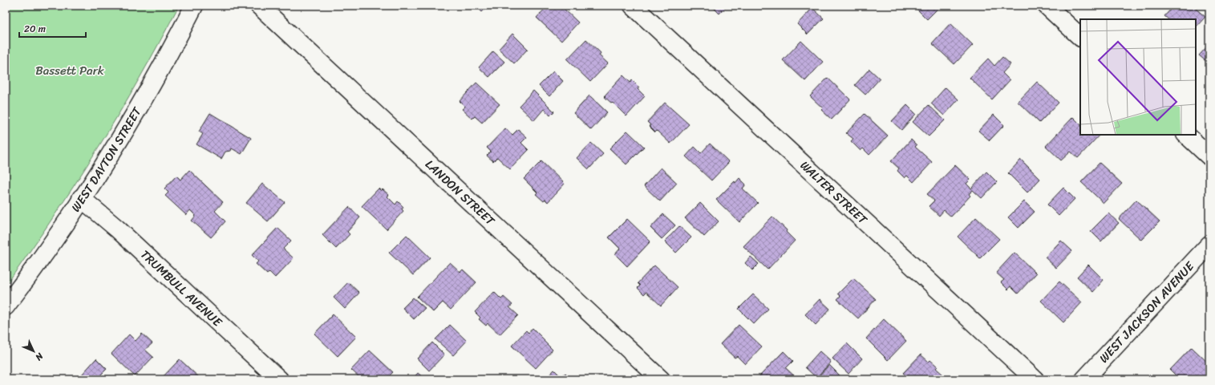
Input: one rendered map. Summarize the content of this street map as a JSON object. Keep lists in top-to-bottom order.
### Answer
{
  "streets": {
    "street": [
      "WEST DAYTON STREET",
      "LANDON STREET",
      "WALTER STREET",
      "TRUMBULL AVENUE",
      "WEST JACKSON AVENUE"
    ]
  },
  "crossings": [
    ["WEST DAYTON STREET", "TRUMBULL AVENUE"]
  ],
  "parks": ["Bassett Park"],
  "scale_bar": "20 m",
  "north": "bottom right"
}
